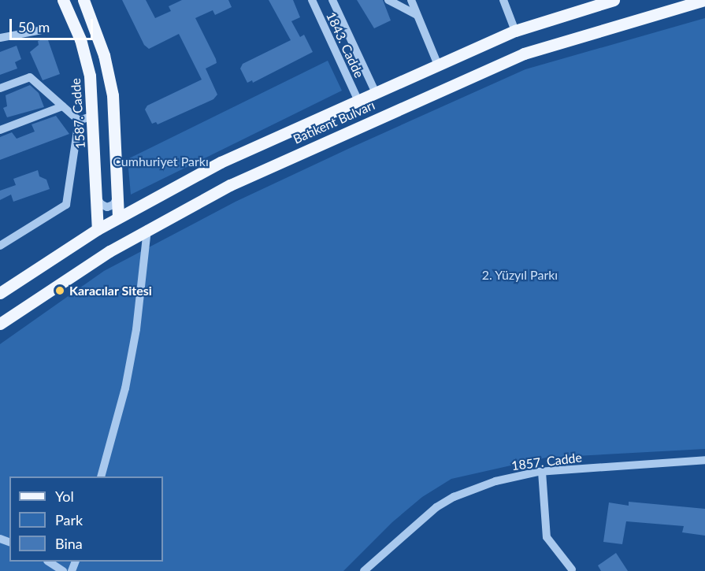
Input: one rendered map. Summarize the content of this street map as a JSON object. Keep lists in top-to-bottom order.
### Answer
{
  "streets": {
    "main road": ["1587. Cadde", "Batıkent Bulvarı"],
    "street": ["1843. Cadde", "1857. Cadde"]
  },
  "crossings": [
    ["1843. Cadde", "Batıkent Bulvarı"],
    ["1587. Cadde", "Batıkent Bulvarı"]
  ],
  "parks": ["Cumhuriyet Parkı", "2. Yüzyıl Parkı"],
  "places": ["Karacılar Sitesi"],
  "legend": ["Yol", "Park", "Bina"],
  "scale_bar": "50 m"
}
